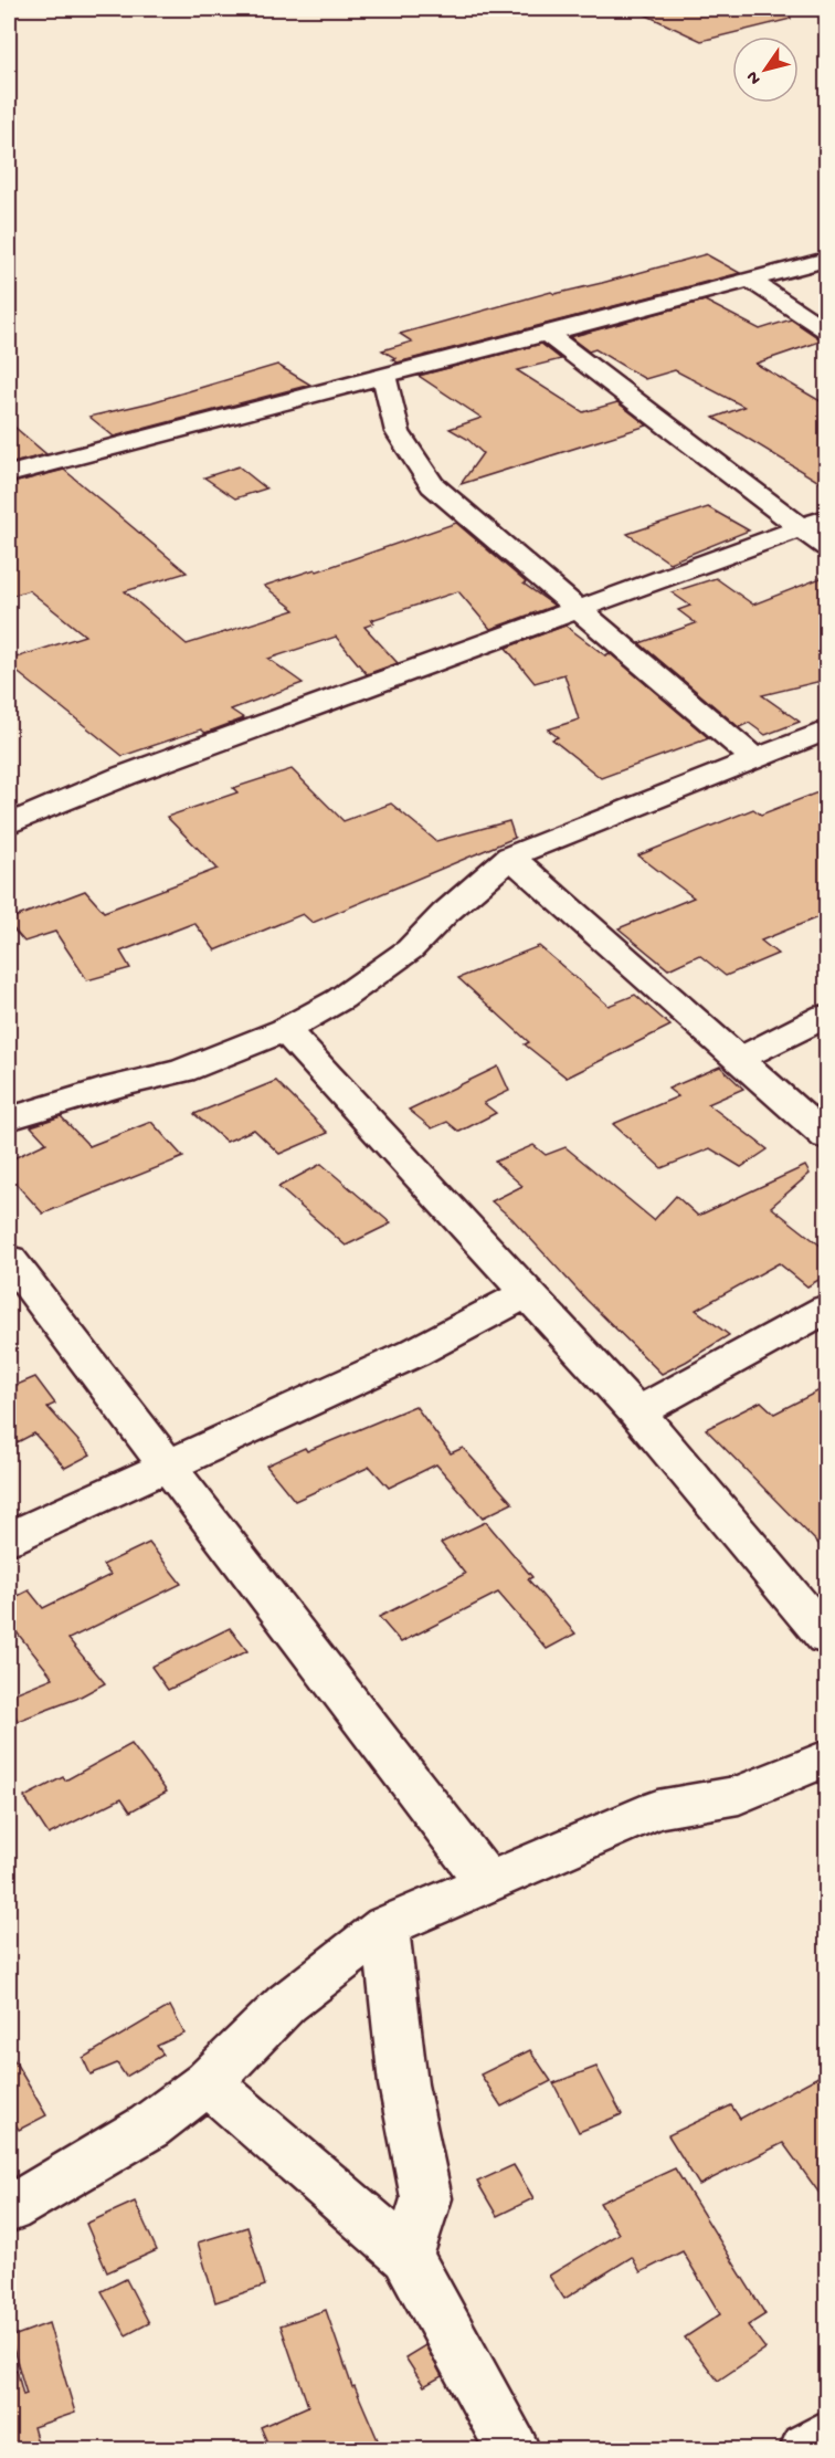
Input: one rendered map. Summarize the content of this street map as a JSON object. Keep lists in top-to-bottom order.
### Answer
{
  "north": "bottom left"
}
